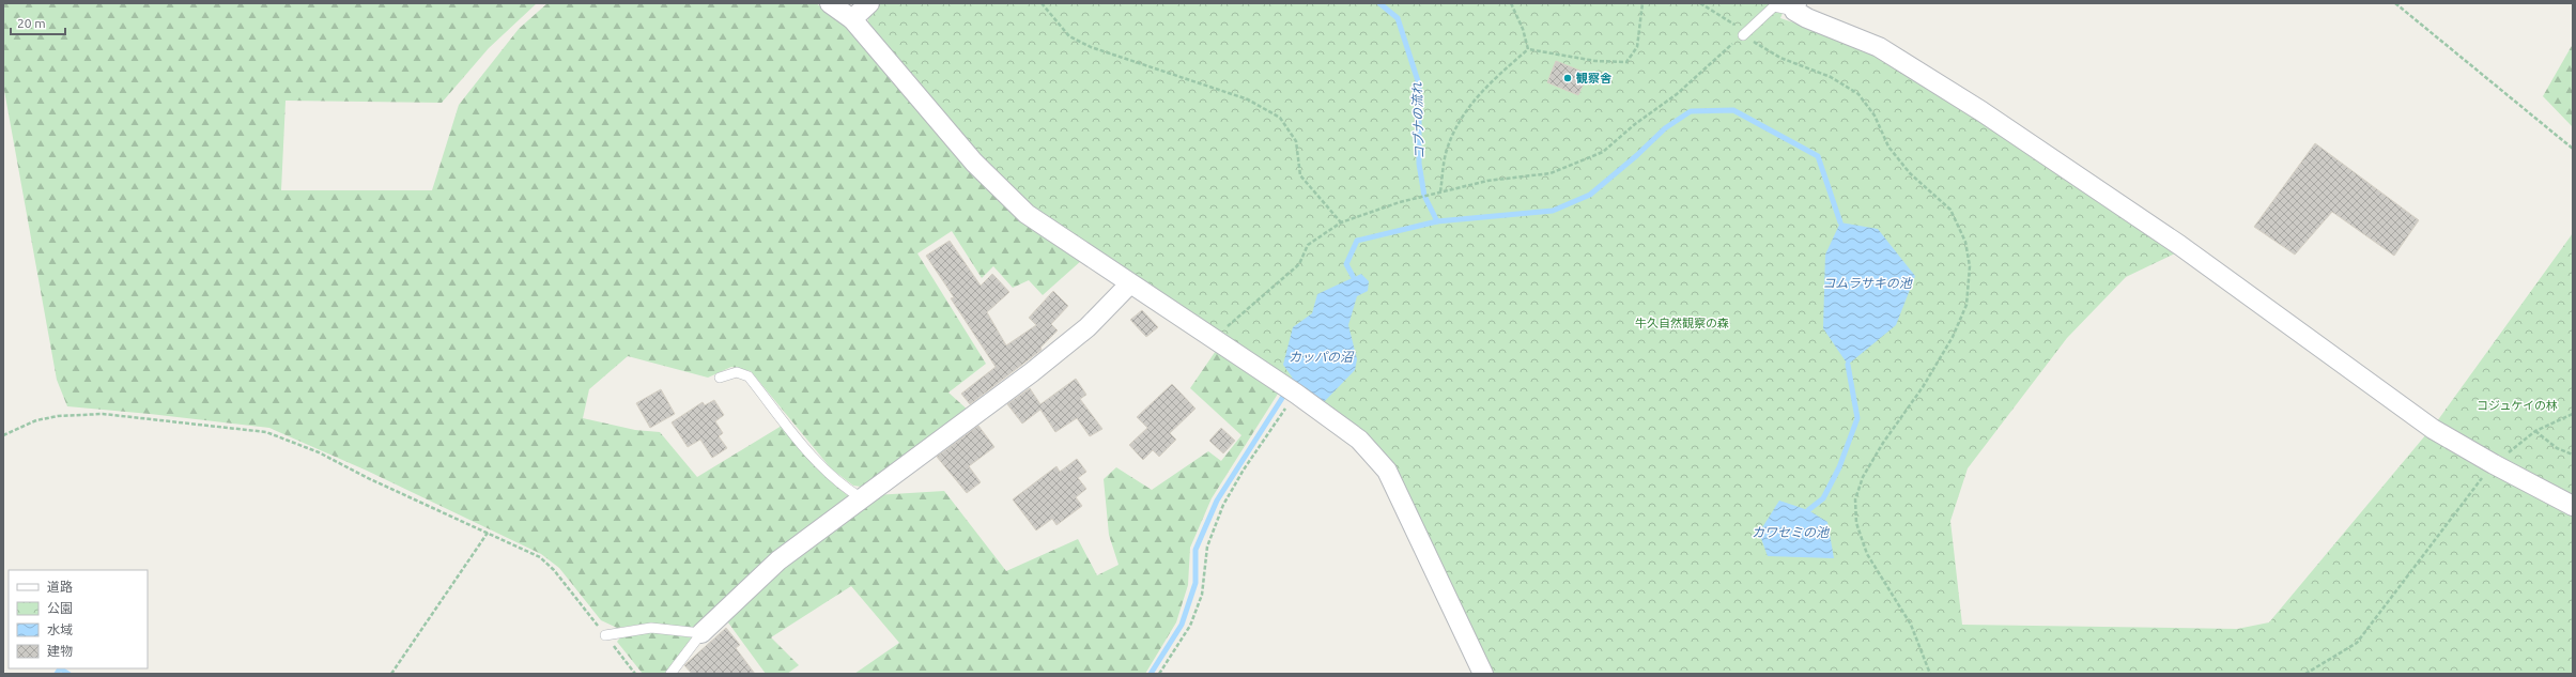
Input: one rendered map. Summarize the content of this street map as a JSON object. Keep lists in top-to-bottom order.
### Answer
{
  "water": [
    "コブナの流れ",
    "コムラサキの池",
    "カッパの沼",
    "カワセミの池"
  ],
  "parks": ["牛久自然観察の森", "コジュケイの林"],
  "places": ["観察舎"],
  "legend": [
    "道路",
    "公園",
    "水域",
    "建物"
  ],
  "scale_bar": "20 m"
}
